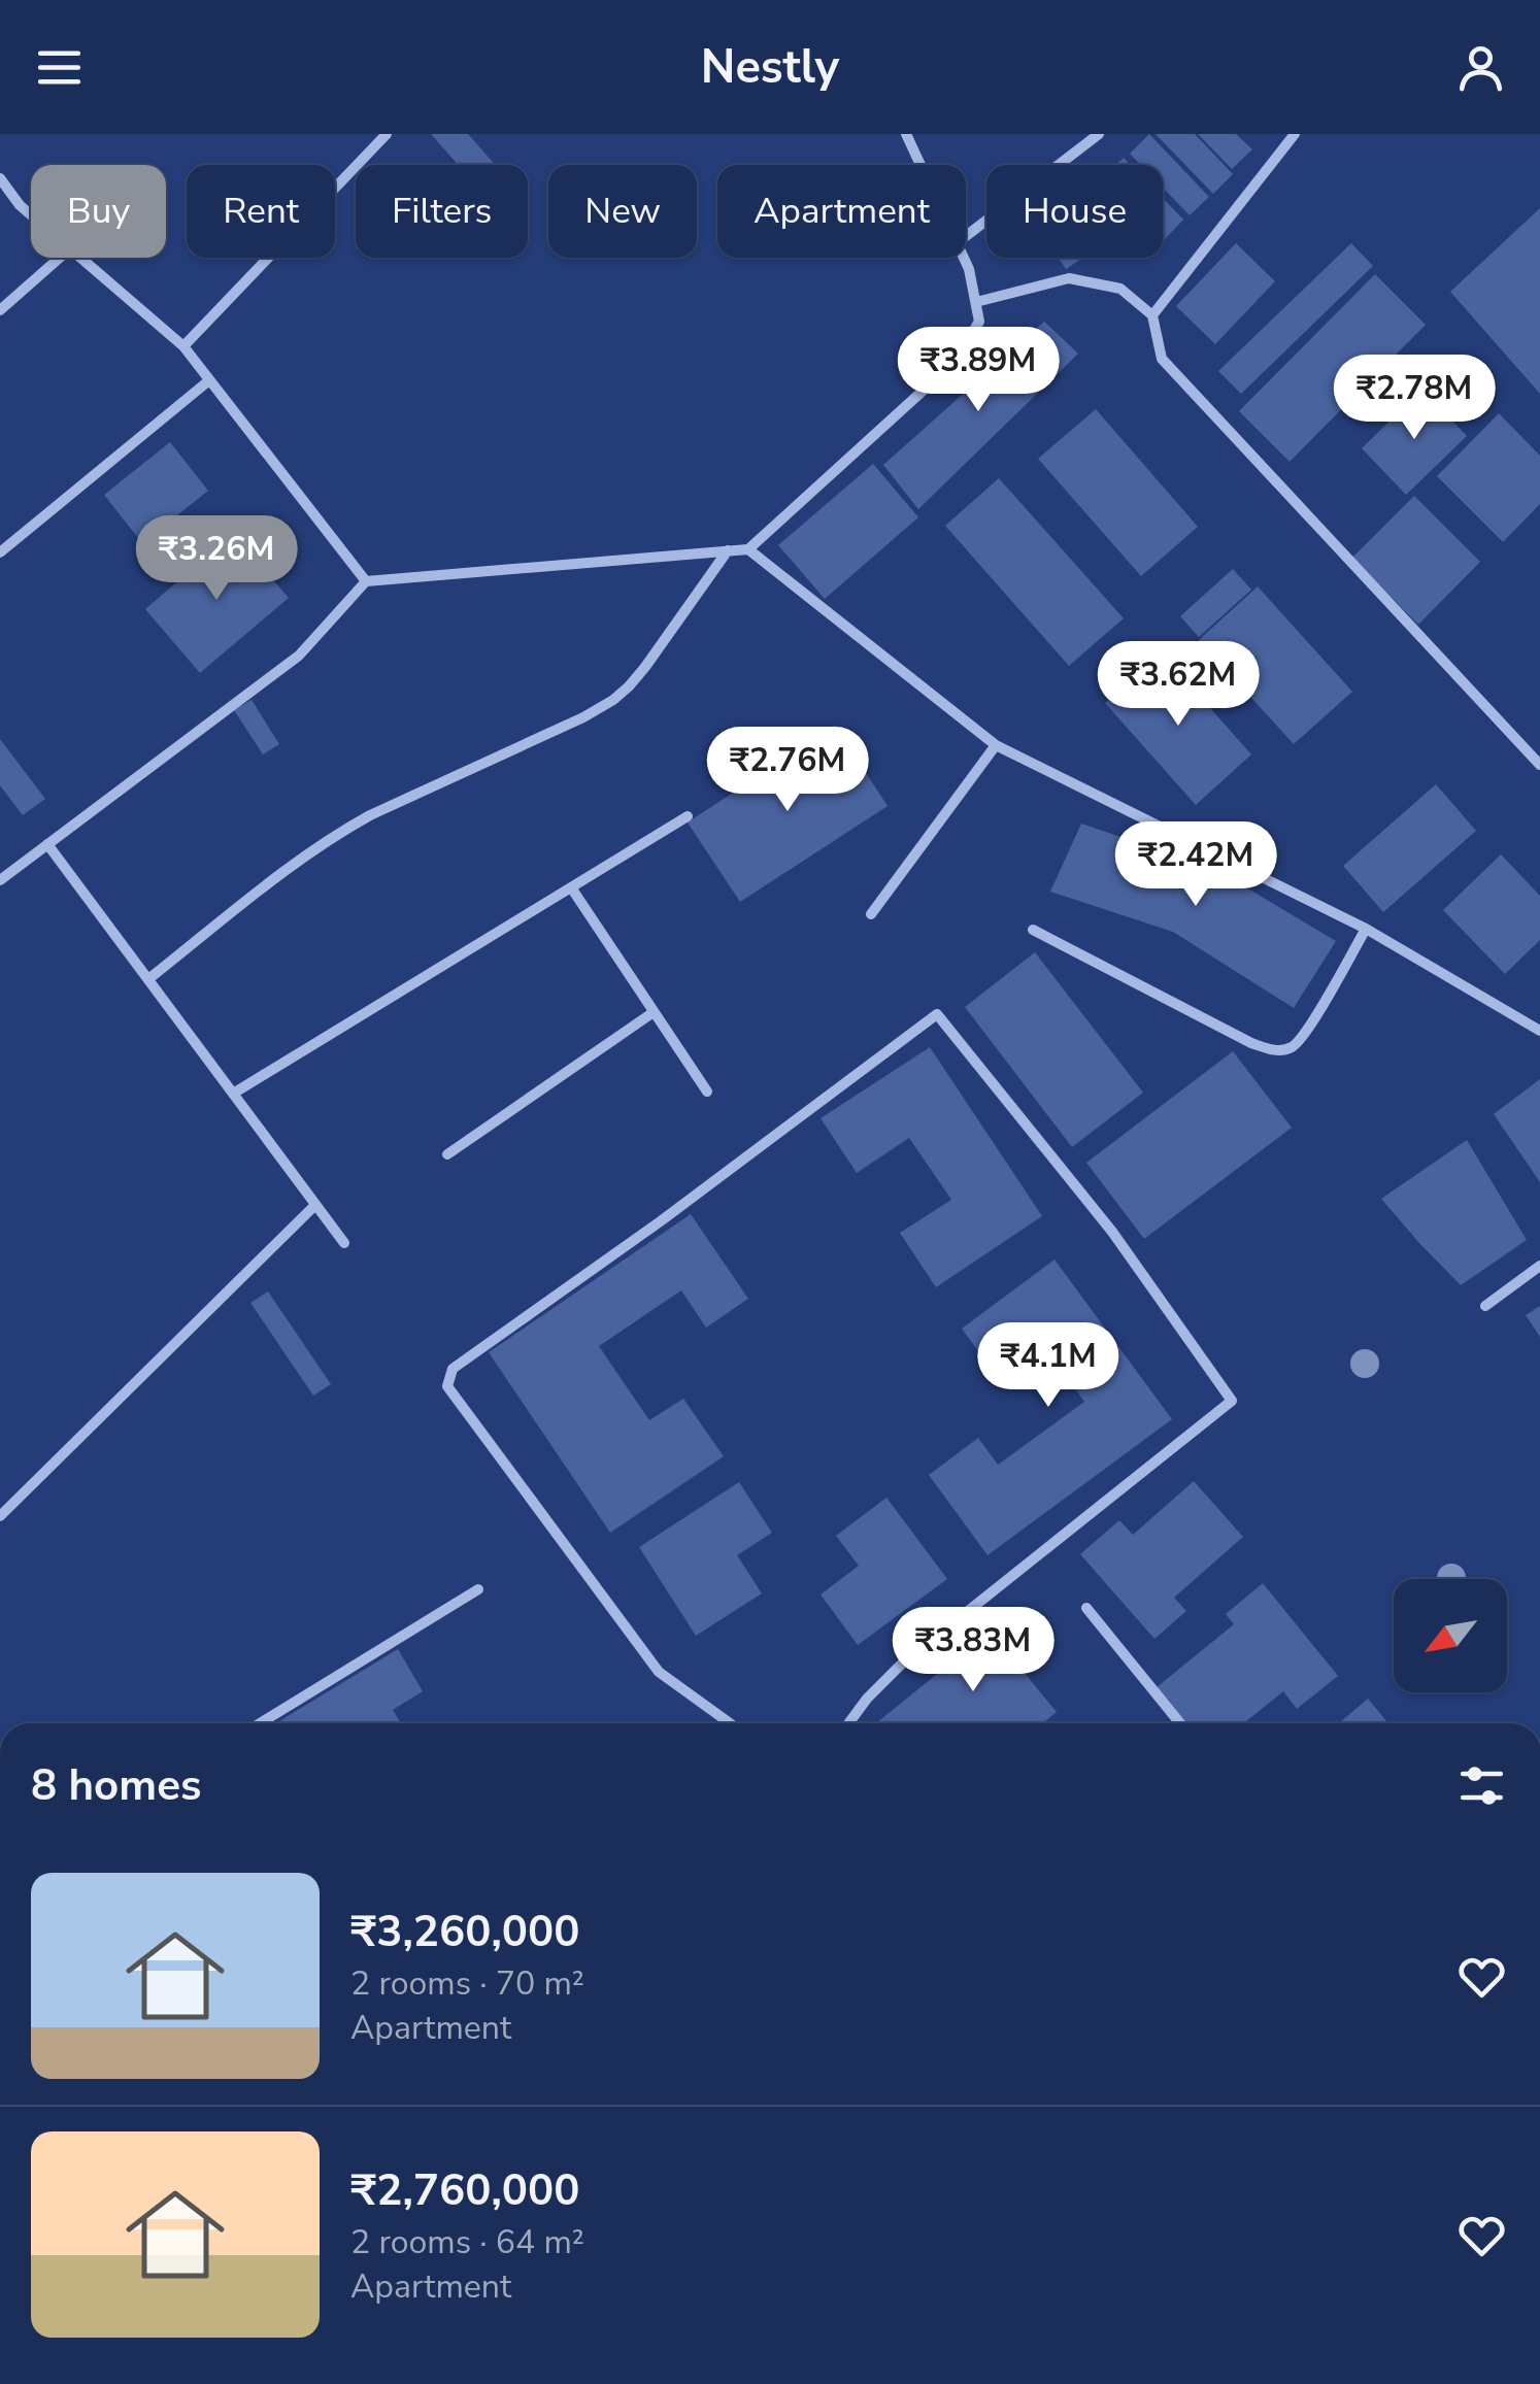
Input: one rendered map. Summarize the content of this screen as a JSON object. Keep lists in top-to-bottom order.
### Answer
{
  "north": "bottom left",
  "page": {
    "header": "Nestly",
    "chip": [
      "Buy",
      "Rent",
      "Filters",
      "New",
      "Apartment",
      "House"
    ],
    "price": [
      "₹3.89M",
      "₹2.78M",
      "₹3.26M",
      "₹3.62M",
      "₹2.76M",
      "₹2.42M",
      "₹4.1M",
      "₹3.83M"
    ],
    "heading": "8 homes",
    "list": [
      {
        "name": "₹3,260,000",
        "note": "2 rooms · 70 m² · Apartment"
      },
      {
        "name": "₹2,760,000",
        "note": "2 rooms · 64 m² · Apartment"
      }
    ]
  }
}
